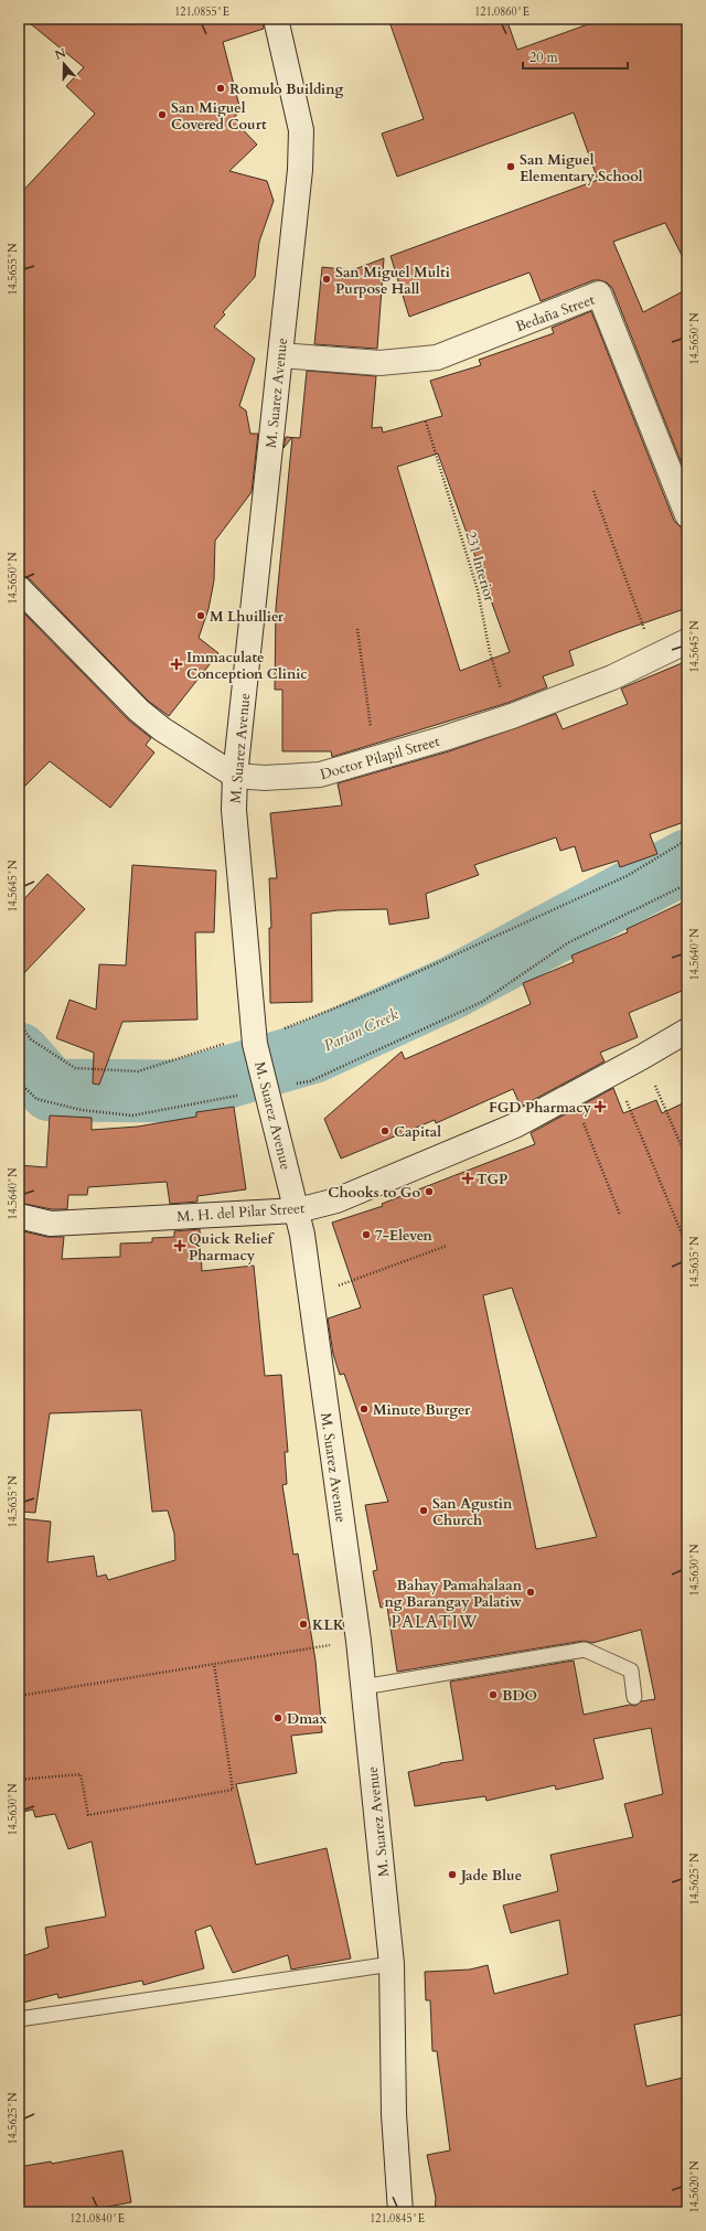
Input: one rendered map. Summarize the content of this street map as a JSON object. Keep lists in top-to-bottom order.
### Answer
{
  "streets": {
    "street": [
      "Bedaña Street",
      "M. Suarez Avenue",
      "Doctor Pilapil Street",
      "M. H. del Pilar Street"
    ],
    "path": ["231 Interior"]
  },
  "crossings": [
    ["Bedaña Street", "M. Suarez Avenue"],
    ["M. Suarez Avenue", "Doctor Pilapil Street"],
    ["M. Suarez Avenue", "M. H. del Pilar Street"],
    ["231 Interior", "Doctor Pilapil Street"]
  ],
  "districts": ["PALATIW"],
  "water": ["Parian Creek"],
  "places": {
    "other": [
      "Romulo Building",
      "San Miguel Covered Court",
      "San Miguel Elementary School",
      "San Miguel Multi Purpose Hall",
      "M Lhuillier",
      "Capital",
      "Chooks to Go",
      "7-Eleven",
      "Minute Burger",
      "San Agustin Church",
      "Bahay Pamahalaan ng Barangay Palatiw",
      "KLK",
      "BDO",
      "Dmax",
      "Jade Blue"
    ],
    "health": [
      "Immaculate Conception Clinic",
      "FGD Pharmacy",
      "TGP",
      "Quick Relief Pharmacy"
    ]
  },
  "scale_bar": "20 m",
  "north": "top",
  "coordinates": [
    "121.0855°E",
    "121.0860°E",
    "14.5655°N",
    "14.5650°N",
    "14.5645°N",
    "14.5640°N",
    "14.5635°N",
    "14.5630°N",
    "14.5625°N",
    "14.5620°N",
    "121.0840°E",
    "121.0845°E"
  ]
}
